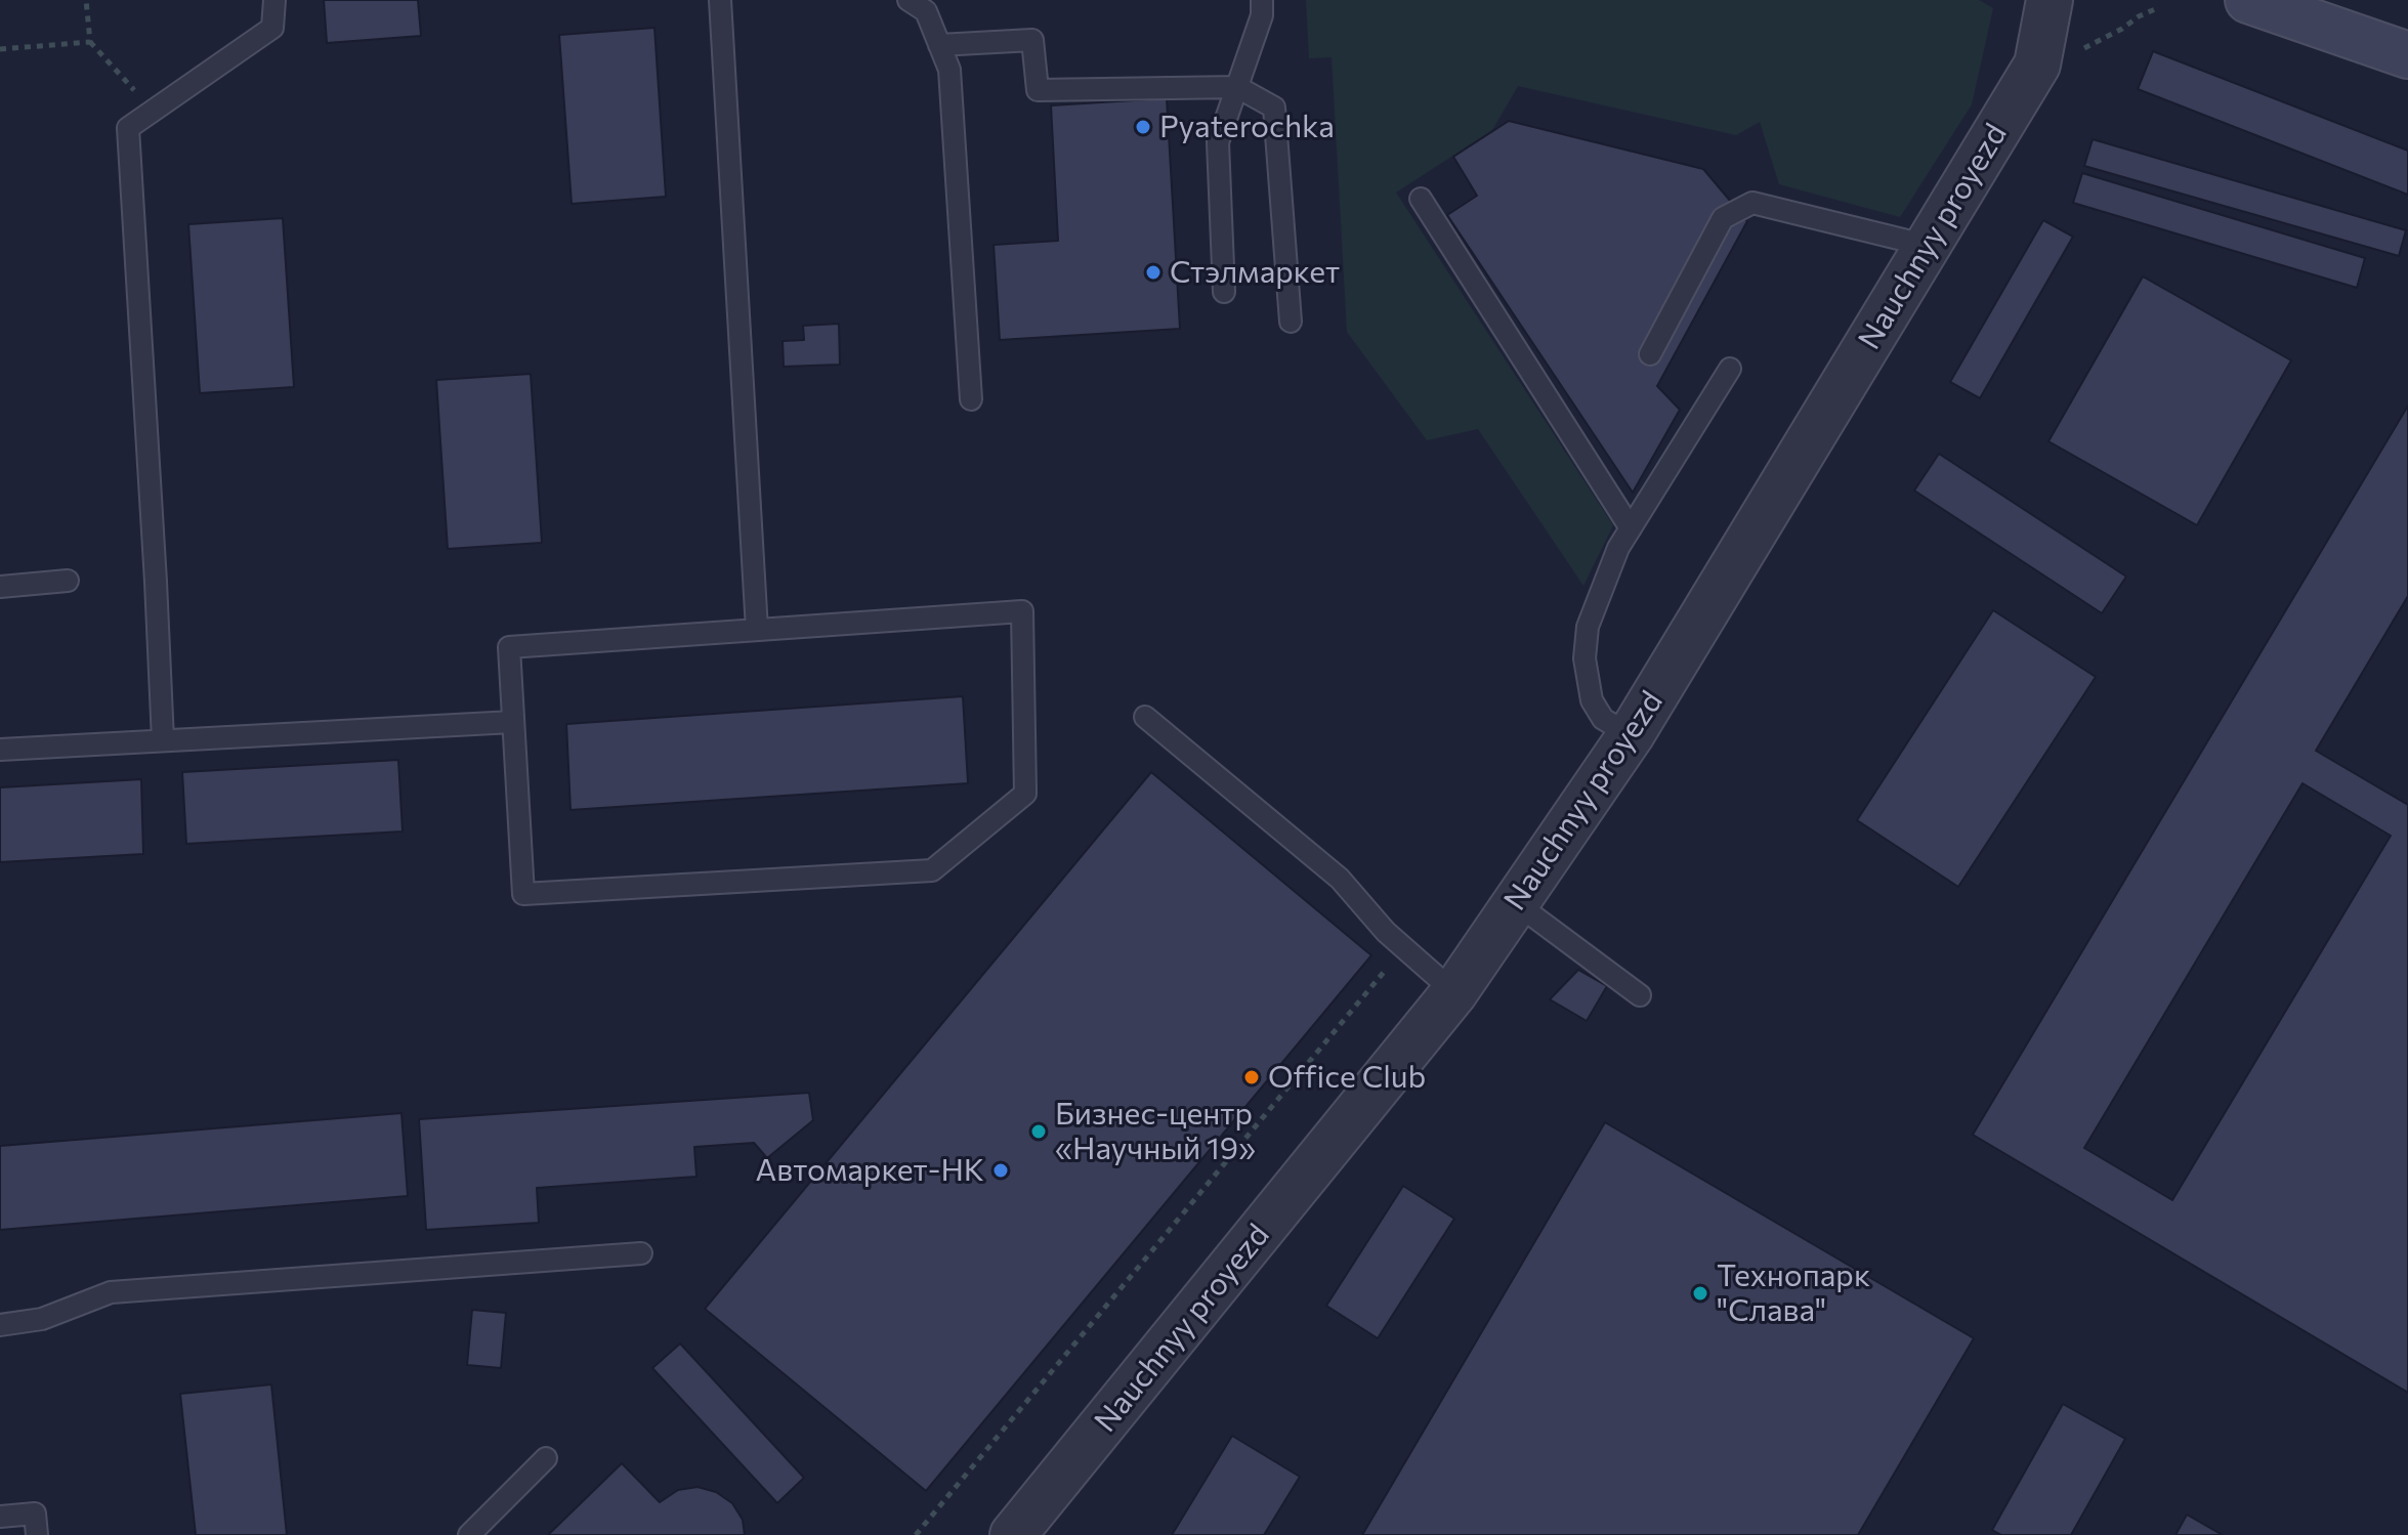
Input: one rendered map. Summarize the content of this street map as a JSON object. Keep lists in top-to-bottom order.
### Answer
{
  "streets": {
    "street": ["Nauchnyy proyezd"]
  },
  "places": [
    "Pyaterochka",
    "Стэлмаркет",
    "Office Club",
    "Бизнес-центр «Научный 19»",
    "Автомаркет-НК",
    "Технопарк \"Слава\""
  ]
}
